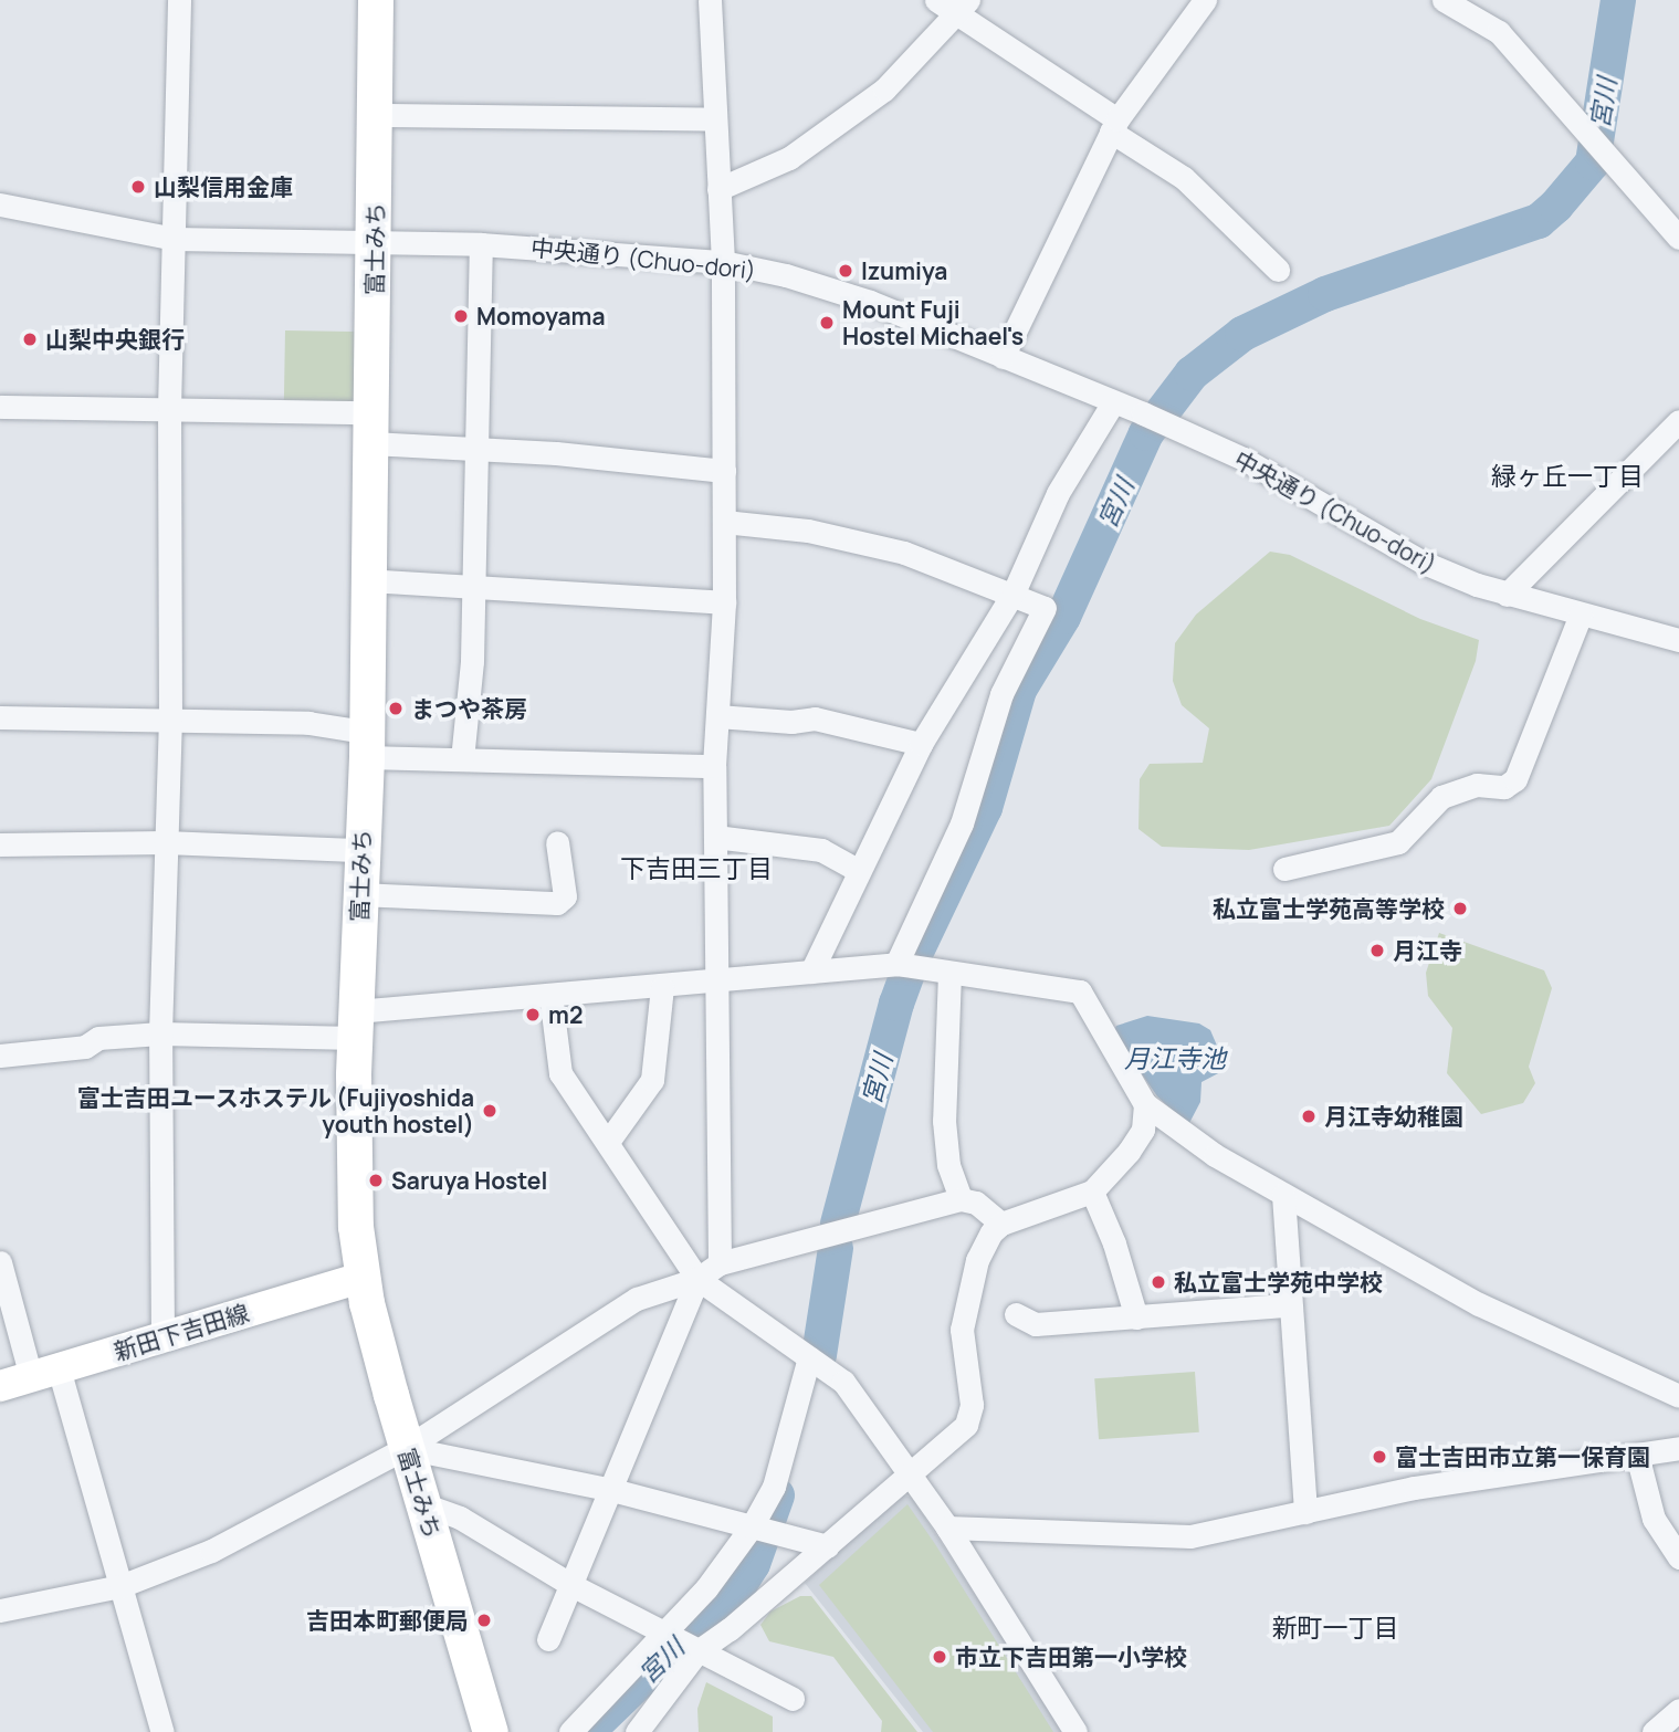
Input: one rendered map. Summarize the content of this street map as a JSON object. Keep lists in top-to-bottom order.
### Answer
{
  "streets": {
    "highway": ["富士みち"],
    "main road": ["新田下吉田線"],
    "street": ["中央通り (Chuo-dori)"]
  },
  "crossings": [
    ["富士みち", "中央通り (Chuo-dori)"],
    ["富士みち", "新田下吉田線"]
  ],
  "districts": ["緑ヶ丘一丁目", "下吉田三丁目", "新町一丁目"],
  "water": ["宮川", "月江寺池"],
  "places": [
    "山梨信用金庫",
    "Izumiya",
    "Momoyama",
    "Mount Fuji Hostel Michael's",
    "山梨中央銀行",
    "まつや茶房",
    "私立富士学苑高等学校",
    "月江寺",
    "m2",
    "富士吉田ユースホステル (Fujiyoshida youth hostel)",
    "月江寺幼稚園",
    "Saruya Hostel",
    "私立富士学苑中学校",
    "富士吉田市立第一保育園",
    "吉田本町郵便局",
    "市立下吉田第一小学校"
  ]
}
